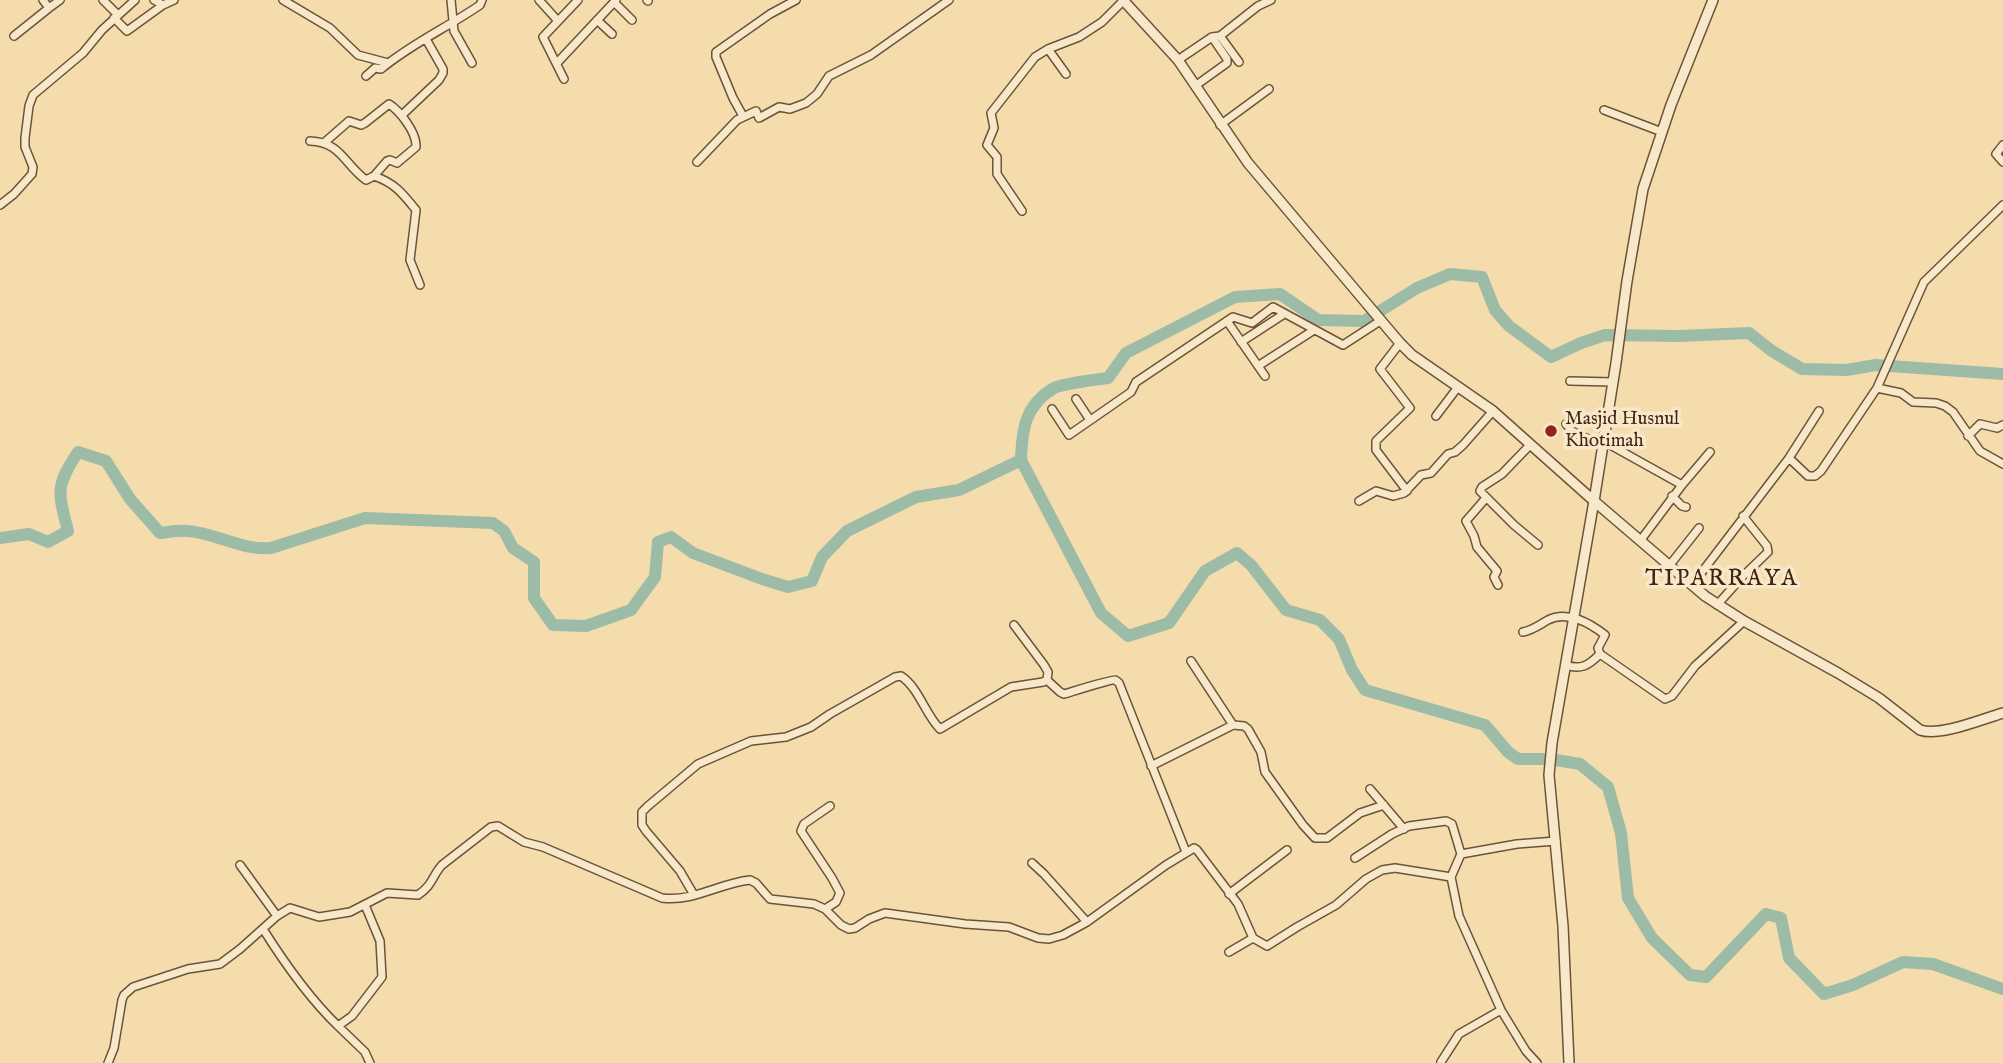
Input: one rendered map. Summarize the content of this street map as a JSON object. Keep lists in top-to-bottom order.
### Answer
{
  "districts": ["TIPARRAYA"],
  "places": ["Masjid Husnul Khotimah"]
}
